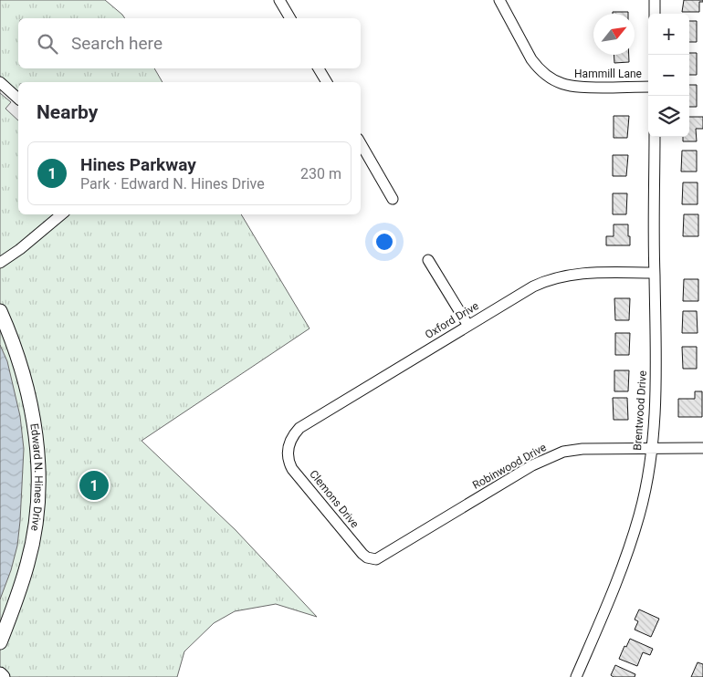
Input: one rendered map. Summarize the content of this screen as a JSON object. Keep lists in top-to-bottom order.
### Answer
{
  "streets": {
    "street": [
      "Hammill Lane",
      "Oxford Drive",
      "Brentwood Drive",
      "Robinwood Drive",
      "Edward N. Hines Drive",
      "Clemons Drive"
    ]
  },
  "crossings": [
    ["Oxford Drive", "Brentwood Drive"],
    ["Oxford Drive", "Clemons Drive"],
    ["Brentwood Drive", "Robinwood Drive"],
    ["Robinwood Drive", "Clemons Drive"]
  ],
  "north": "top right",
  "page": {
    "map_buttons": ["+", "−"],
    "search": "Search here",
    "heading": "Nearby",
    "list": [
      {
        "mark": "1",
        "name": "Hines Parkway",
        "note": "Park · Edward N. Hines Drive",
        "value": "230 m"
      }
    ],
    "pins": "1"
  }
}
